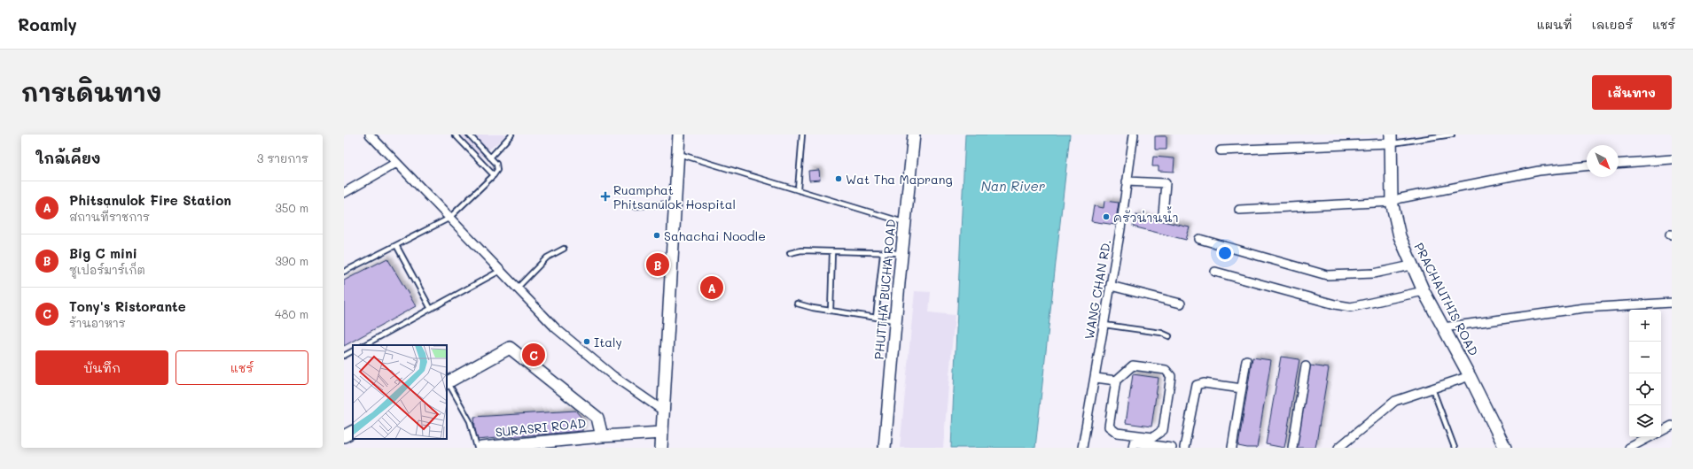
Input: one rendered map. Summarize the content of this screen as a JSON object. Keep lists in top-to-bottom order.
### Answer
{
  "streets": {
    "street": [
      "PHUTTHA BUCHA ROAD",
      "WANG CHAN RD.",
      "PRACHAUTHIS ROAD",
      "SURASRI ROAD"
    ]
  },
  "water": ["Nan River"],
  "places": {
    "other": [
      "Wat Tha Maprang",
      "ครัวน่านน้ำ",
      "Sahachai Noodle",
      "Italy"
    ],
    "health": ["Ruamphat Phitsanulok Hospital"]
  },
  "north": "bottom right",
  "page": {
    "header": "Roamly",
    "nav": ["แผนที่", "เลเยอร์", "แชร์"],
    "buttons": [
      "เส้นทาง",
      ["บันทึก", "แชร์"]
    ],
    "title": "การเดินทาง",
    "heading": ["ใกล้เคียง", "3 รายการ"],
    "list": [
      {
        "mark": "A",
        "name": "Phitsanulok Fire Station",
        "note": "สถานที่ราชการ",
        "value": "350 m"
      },
      {
        "mark": "B",
        "name": "Big C mini",
        "note": "ซูเปอร์มาร์เก็ต",
        "value": "390 m"
      },
      {
        "mark": "C",
        "name": "Tony's Ristorante",
        "note": "ร้านอาหาร",
        "value": "480 m"
      }
    ],
    "pins": ["B", "A", "C"],
    "map_buttons": ["+", "−"]
  }
}
